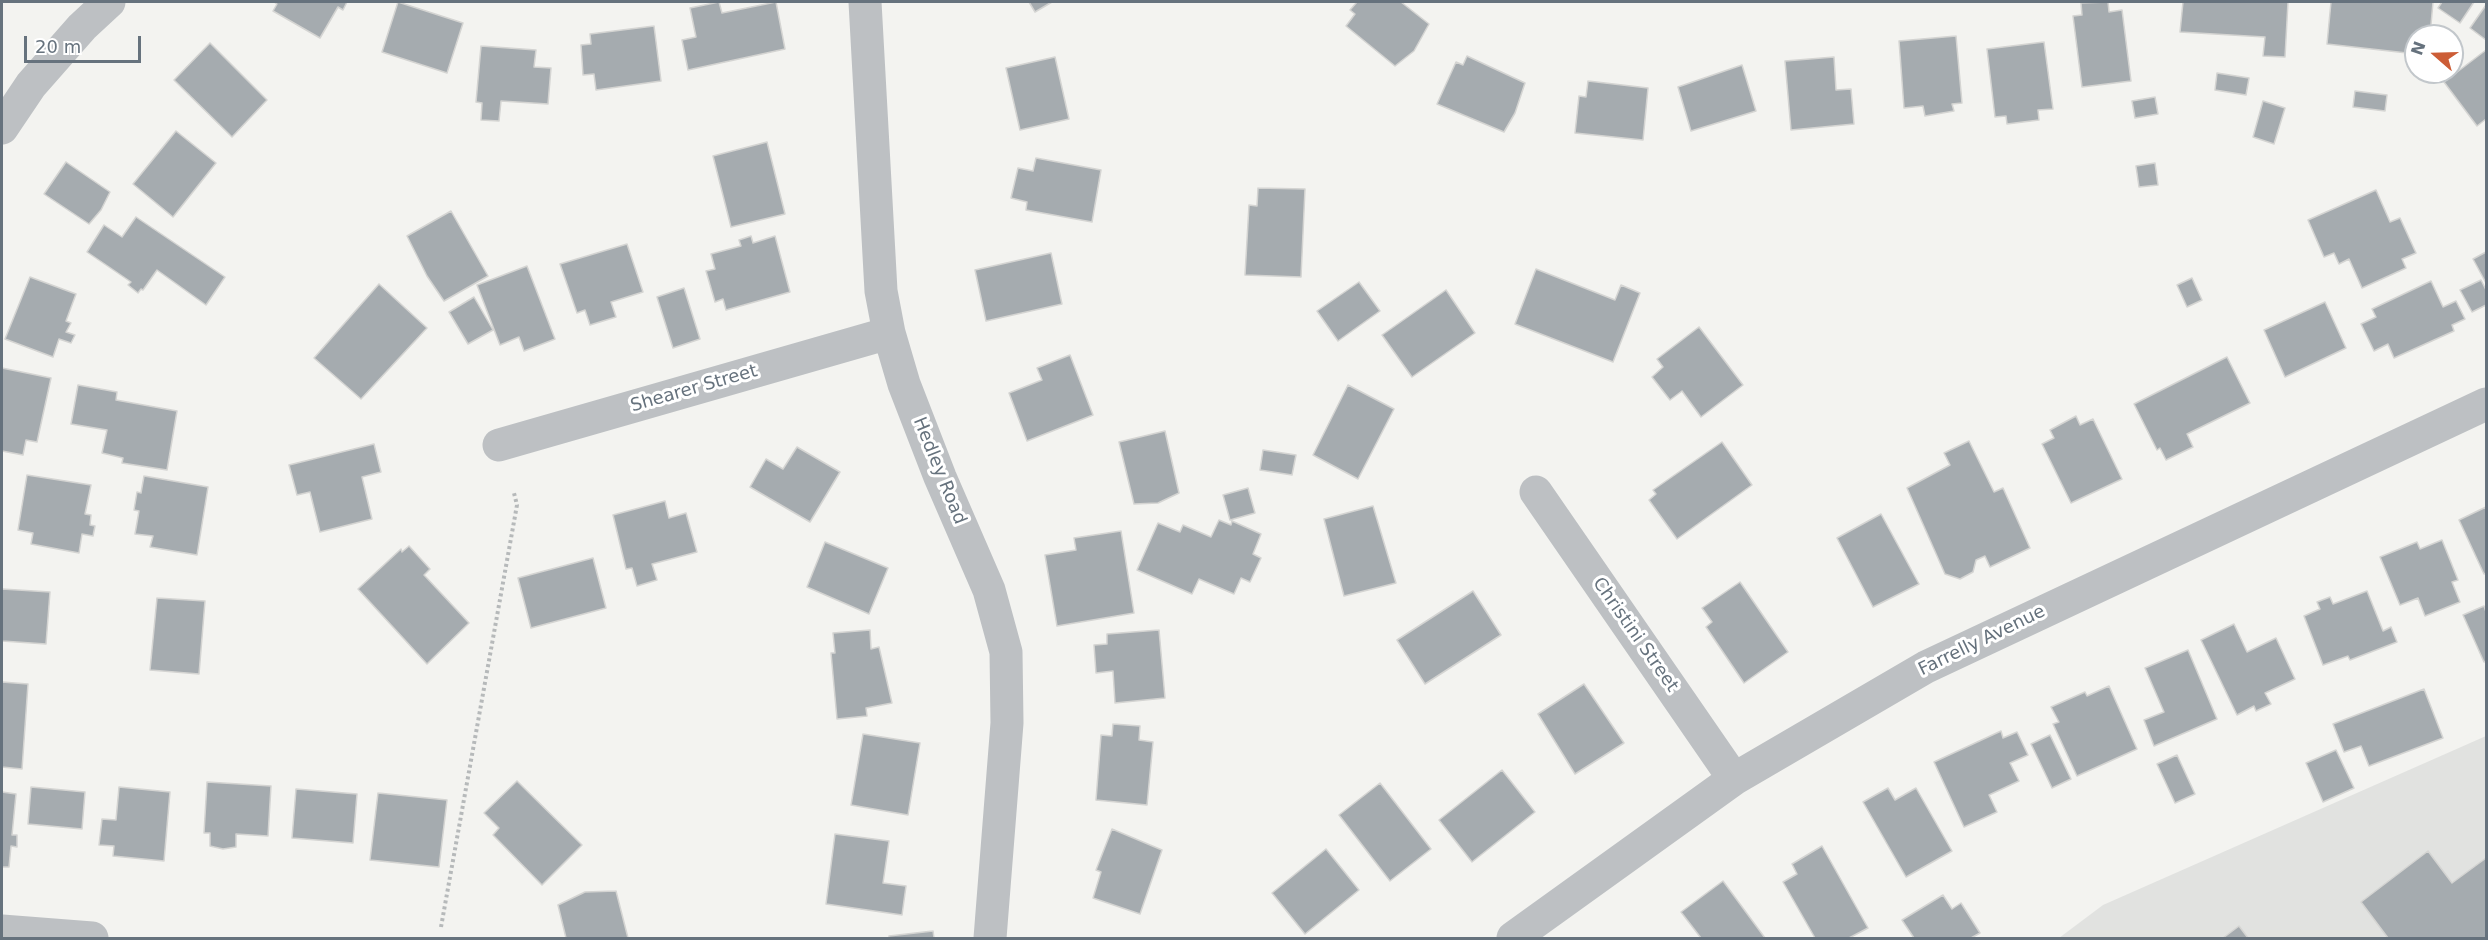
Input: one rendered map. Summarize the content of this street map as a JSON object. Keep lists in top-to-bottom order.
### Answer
{
  "streets": {
    "street": [
      "Shearer Street",
      "Hedley Road",
      "Christini Street",
      "Farrelly Avenue"
    ]
  },
  "crossings": [
    ["Shearer Street", "Hedley Road"],
    ["Christini Street", "Farrelly Avenue"]
  ],
  "scale_bar": "20 m",
  "north": "left"
}
